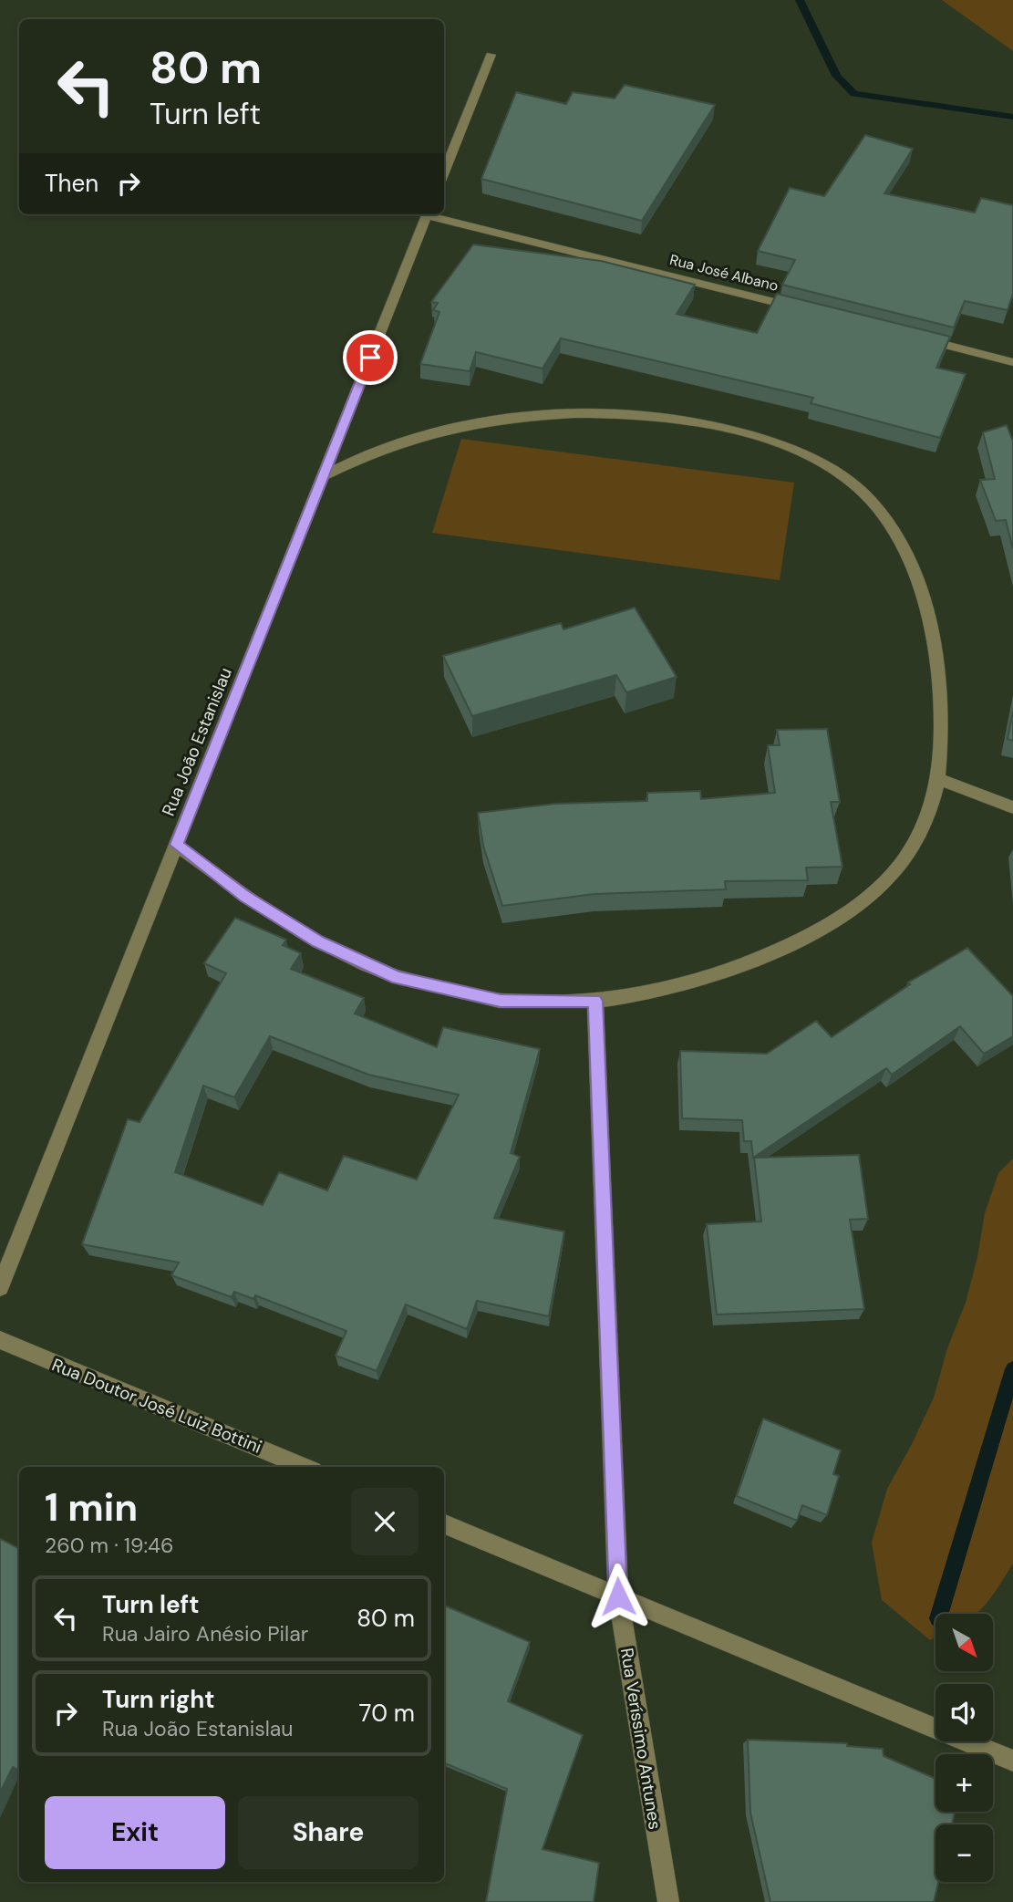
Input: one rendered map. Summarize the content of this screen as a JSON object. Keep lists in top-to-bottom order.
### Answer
{
  "streets": {
    "street": [
      "Rua José Albano",
      "Rua João Estanislau",
      "Rua Doutor José Luiz Bottini",
      "Rua Veríssimo Antunes"
    ]
  },
  "north": "bottom right",
  "page": {
    "turn": ["80 m", "Turn left"],
    "then": "Then",
    "heading": ["1 min", "260 m · 19:46"],
    "list": [
      {
        "name": "Turn left",
        "note": "Rua Jairo Anésio Pilar",
        "value": "80 m"
      },
      {
        "name": "Turn right",
        "note": "Rua João Estanislau",
        "value": "70 m"
      }
    ],
    "map_buttons": ["+", "−"],
    "buttons": ["Exit", "Share"]
  }
}
